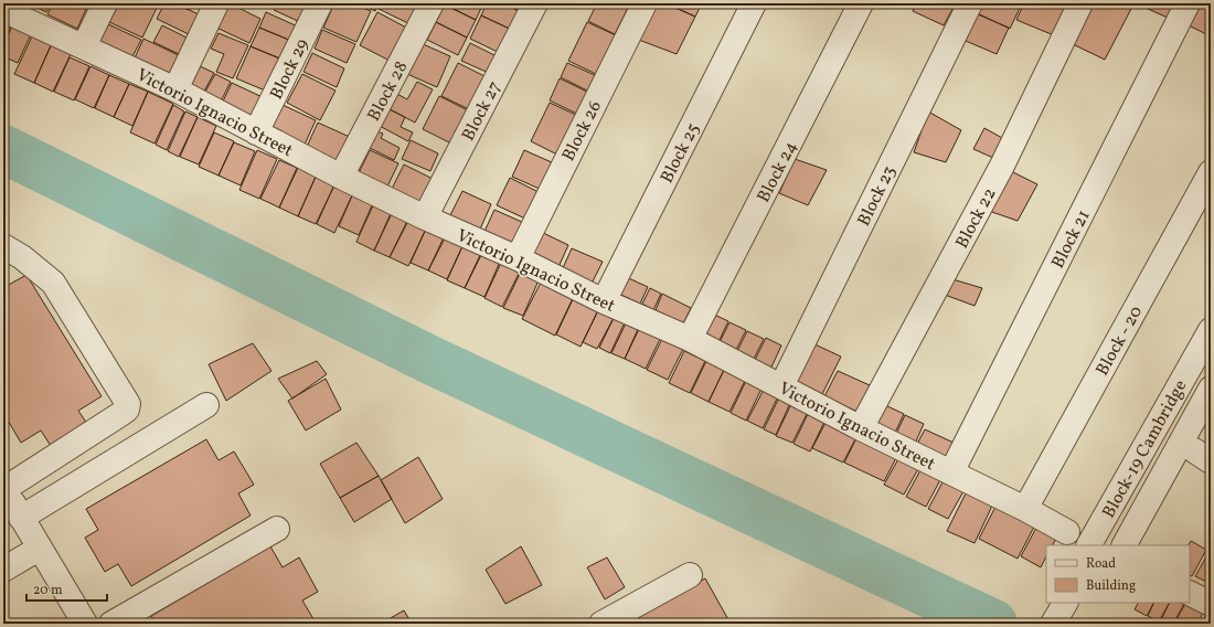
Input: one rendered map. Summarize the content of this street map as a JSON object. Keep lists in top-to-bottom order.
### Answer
{
  "streets": {
    "street": [
      "Block 29",
      "Block 28",
      "Block 27",
      "Victorio Ignacio Street",
      "Block 26",
      "Block 25",
      "Block 24",
      "Block 23",
      "Block 22",
      "Block 21",
      "Block - 20",
      "Block-19 Cambridge"
    ]
  },
  "crossings": [
    ["Block 29", "Victorio Ignacio Street"],
    ["Block 28", "Victorio Ignacio Street"],
    ["Block 27", "Victorio Ignacio Street"],
    ["Victorio Ignacio Street", "Block 26"],
    ["Victorio Ignacio Street", "Block 25"],
    ["Victorio Ignacio Street", "Block 24"],
    ["Victorio Ignacio Street", "Block 23"],
    ["Victorio Ignacio Street", "Block 22"],
    ["Victorio Ignacio Street", "Block 21"],
    ["Victorio Ignacio Street", "Block - 20"]
  ],
  "legend": ["Road", "Building"],
  "scale_bar": "20 m"
}
